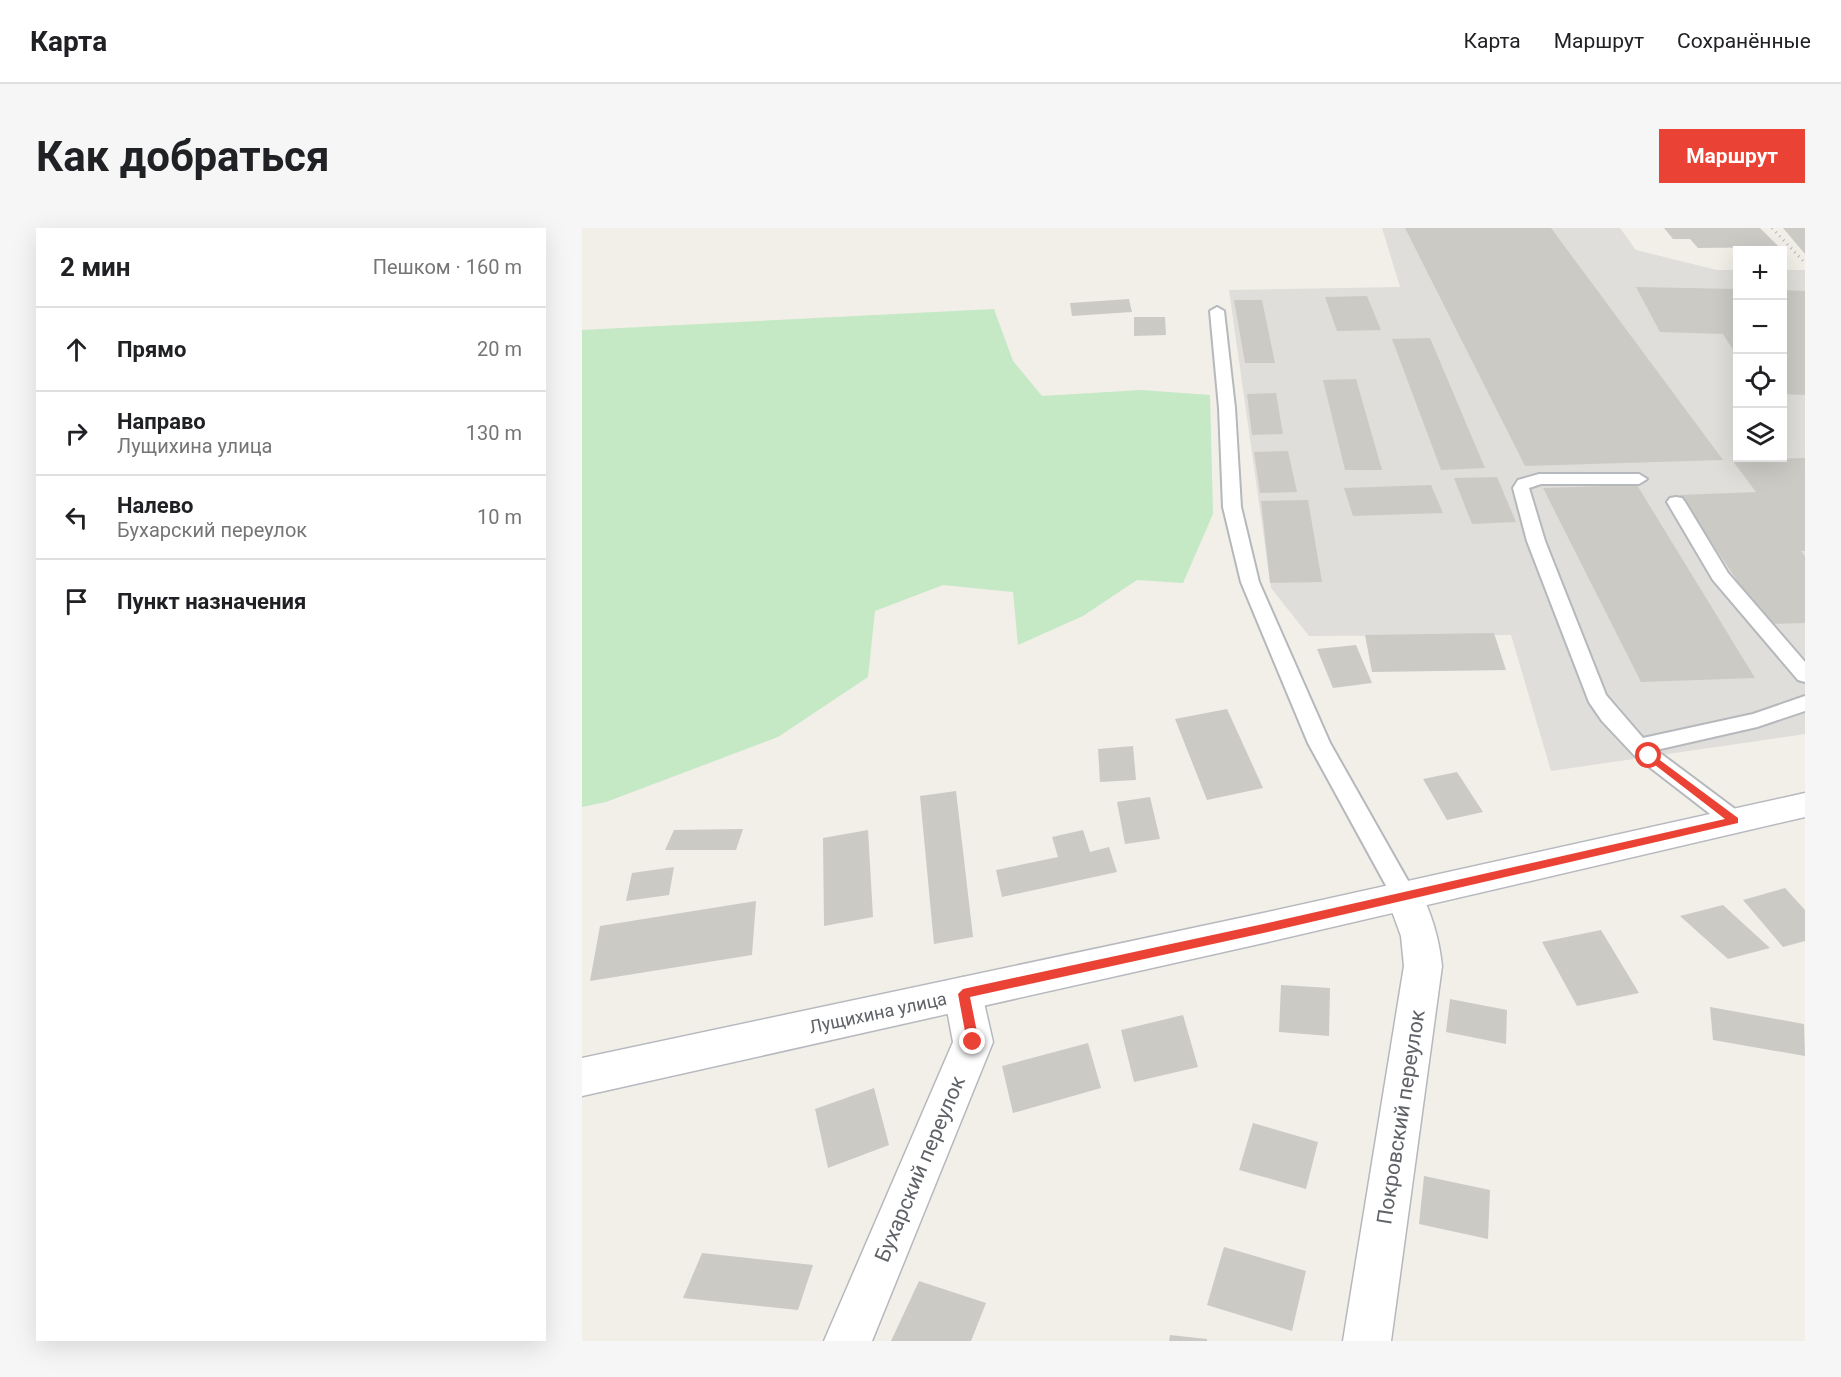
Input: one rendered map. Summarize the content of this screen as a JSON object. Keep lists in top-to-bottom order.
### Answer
{
  "streets": {
    "street": ["Лущихина улица", "Покровский переулок", "Бухарский переулок"]
  },
  "crossings": [
    ["Лущихина улица", "Покровский переулок"],
    ["Лущихина улица", "Бухарский переулок"]
  ],
  "page": {
    "header": "Карта",
    "nav": ["Карта", "Маршрут", "Сохранённые"],
    "buttons": "Маршрут",
    "title": "Как добраться",
    "heading": ["2 мин", "Пешком · 160 m"],
    "map_buttons": ["+", "−"],
    "list": [
      ["Прямо", "20 m"],
      ["Направо", "Лущихина улица", "130 m"],
      ["Налево", "Бухарский переулок", "10 m"],
      "Пункт назначения"
    ]
  }
}
